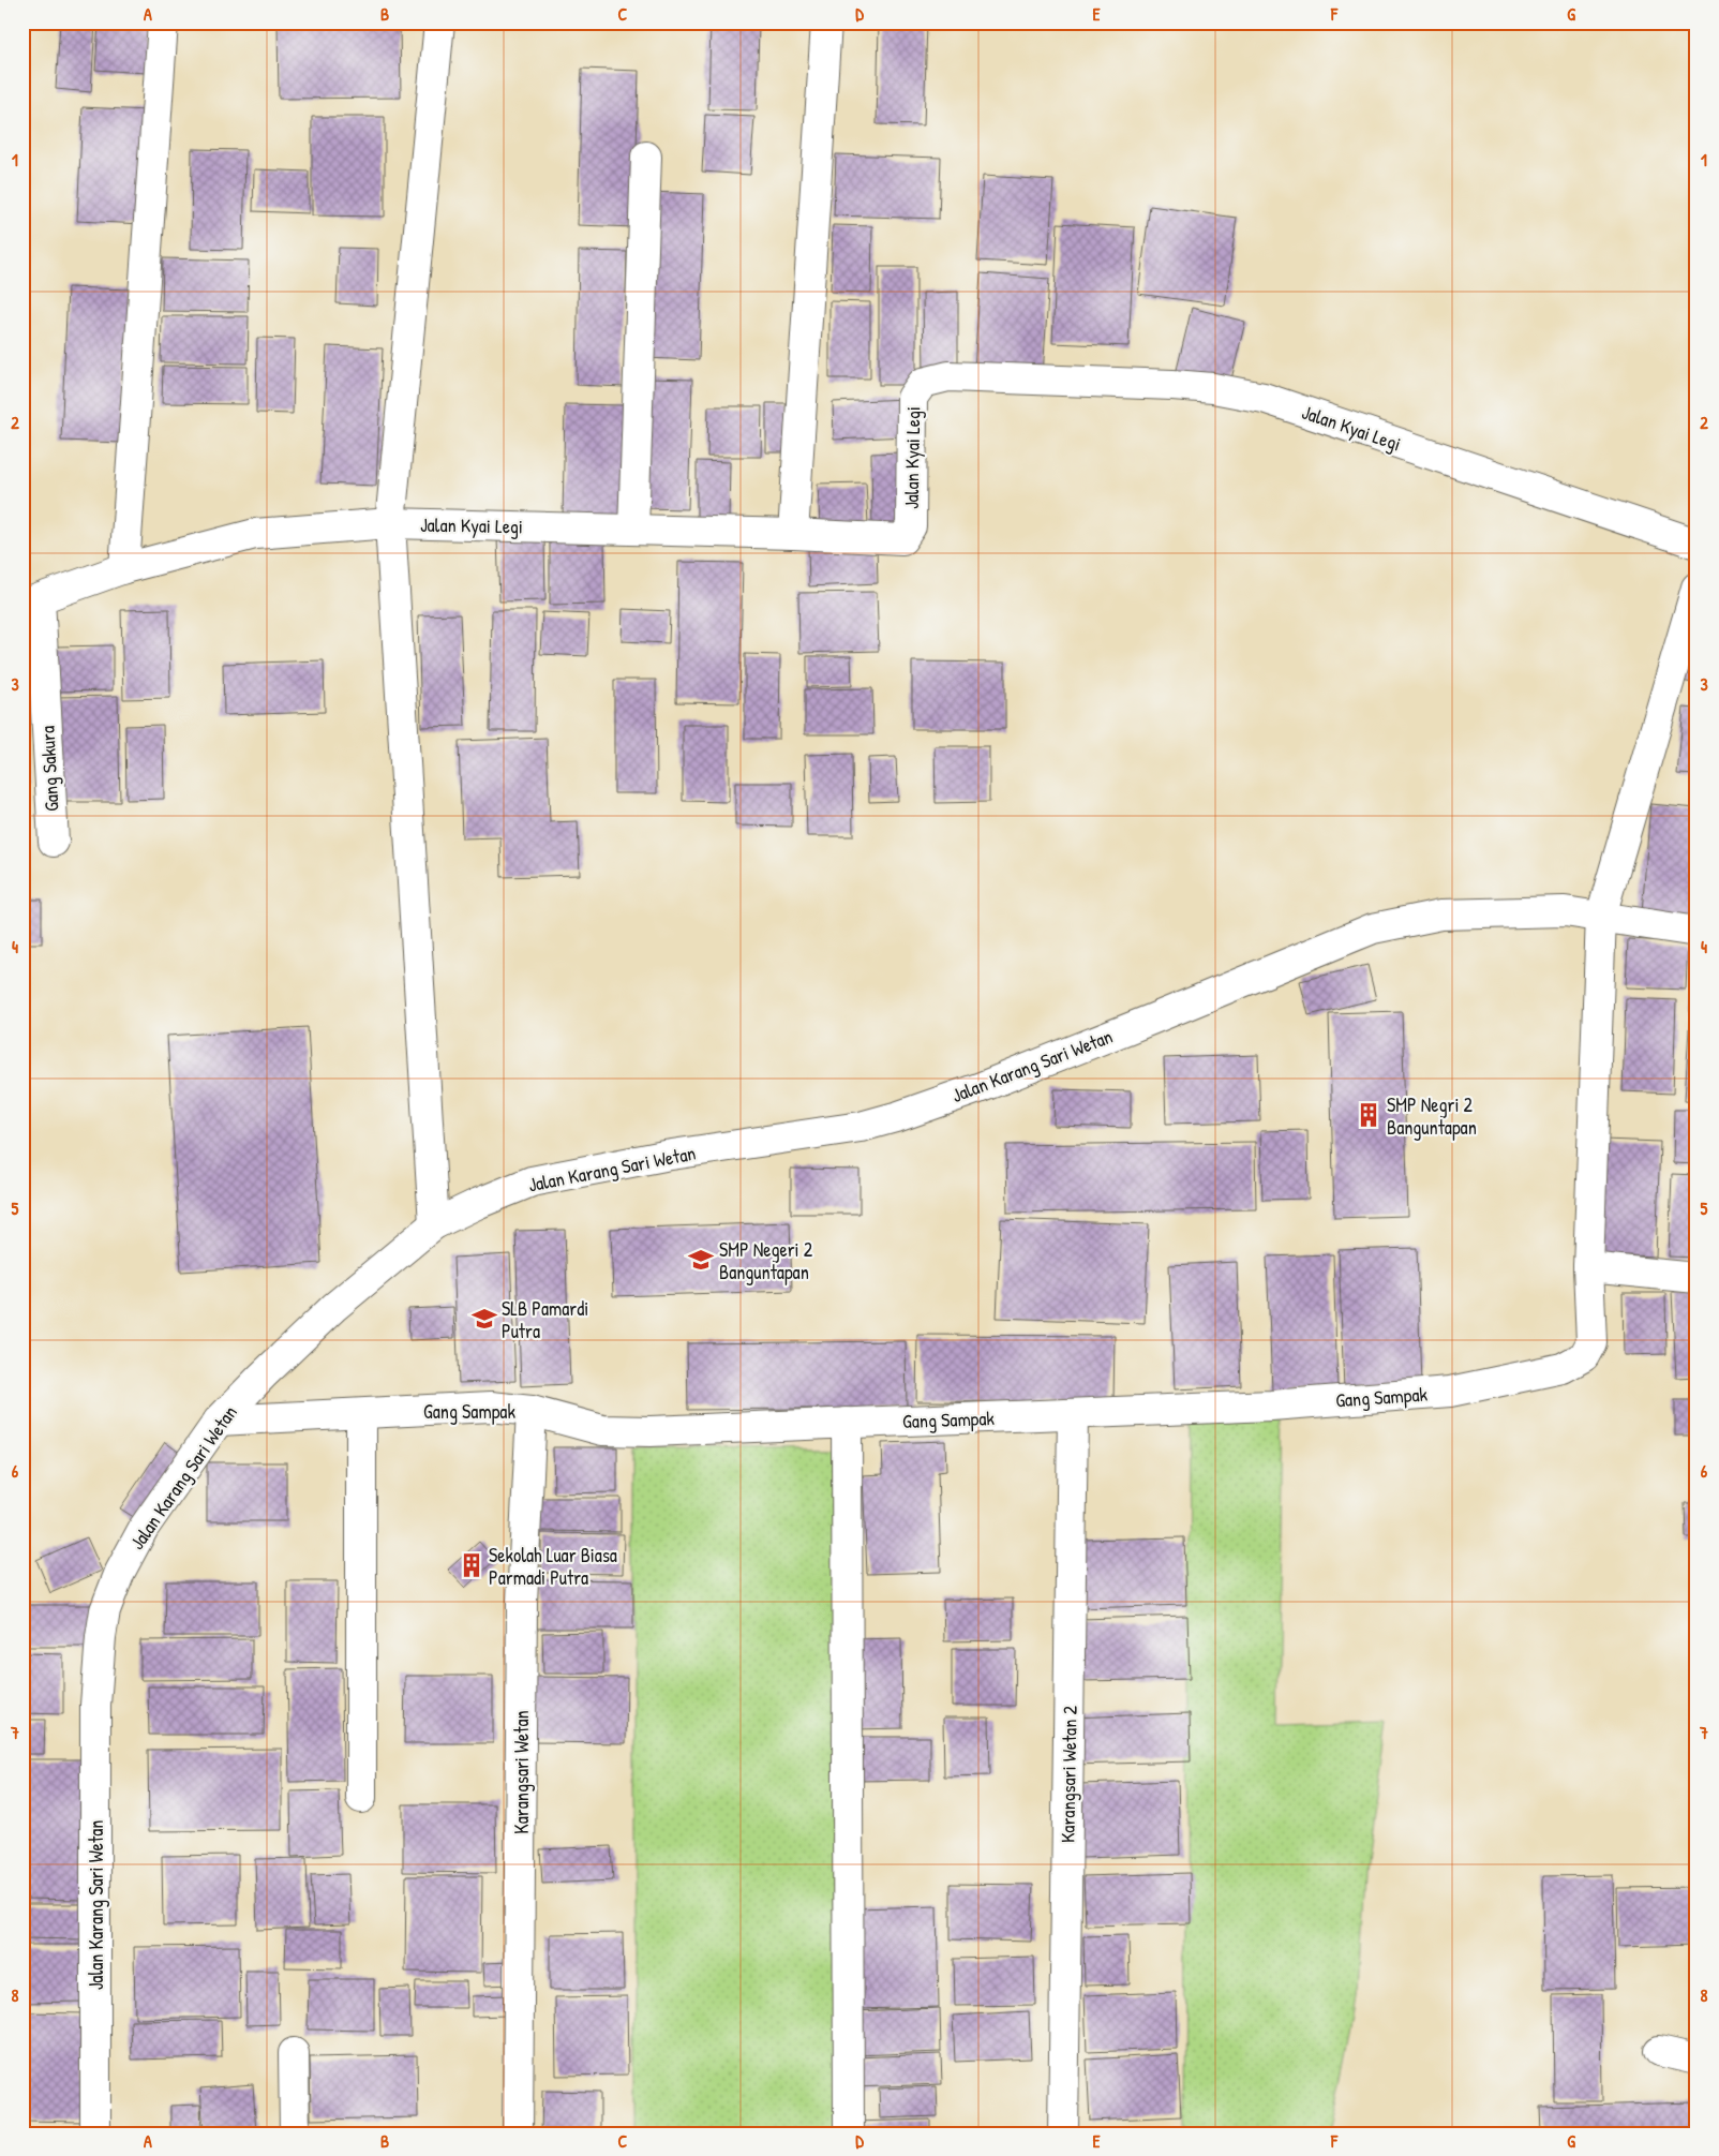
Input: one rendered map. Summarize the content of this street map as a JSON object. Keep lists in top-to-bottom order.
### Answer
{
  "streets": {
    "street": [
      "Jalan Kyai Legi",
      "Gang Sakura",
      "Jalan Karang Sari Wetan",
      "Gang Sampak",
      "Karangsari Wetan",
      "Karangsari Wetan 2"
    ]
  },
  "crossings": [
    ["Jalan Kyai Legi", "Gang Sakura"],
    ["Jalan Karang Sari Wetan", "Gang Sampak"],
    ["Gang Sampak", "Karangsari Wetan"],
    ["Gang Sampak", "Karangsari Wetan 2"]
  ],
  "places": {
    "building": ["SMP Negri 2 Banguntapan", "Sekolah Luar Biasa Parmadi Putra"],
    "school or university": ["SMP Negeri 2 Banguntapan", "SLB Pamardi Putra"]
  },
  "grid": {
    "columns": [
      "A",
      "B",
      "C",
      "D",
      "E",
      "F",
      "G"
    ],
    "rows": [
      "1",
      "2",
      "3",
      "4",
      "5",
      "6",
      "7",
      "8"
    ]
  }
}
